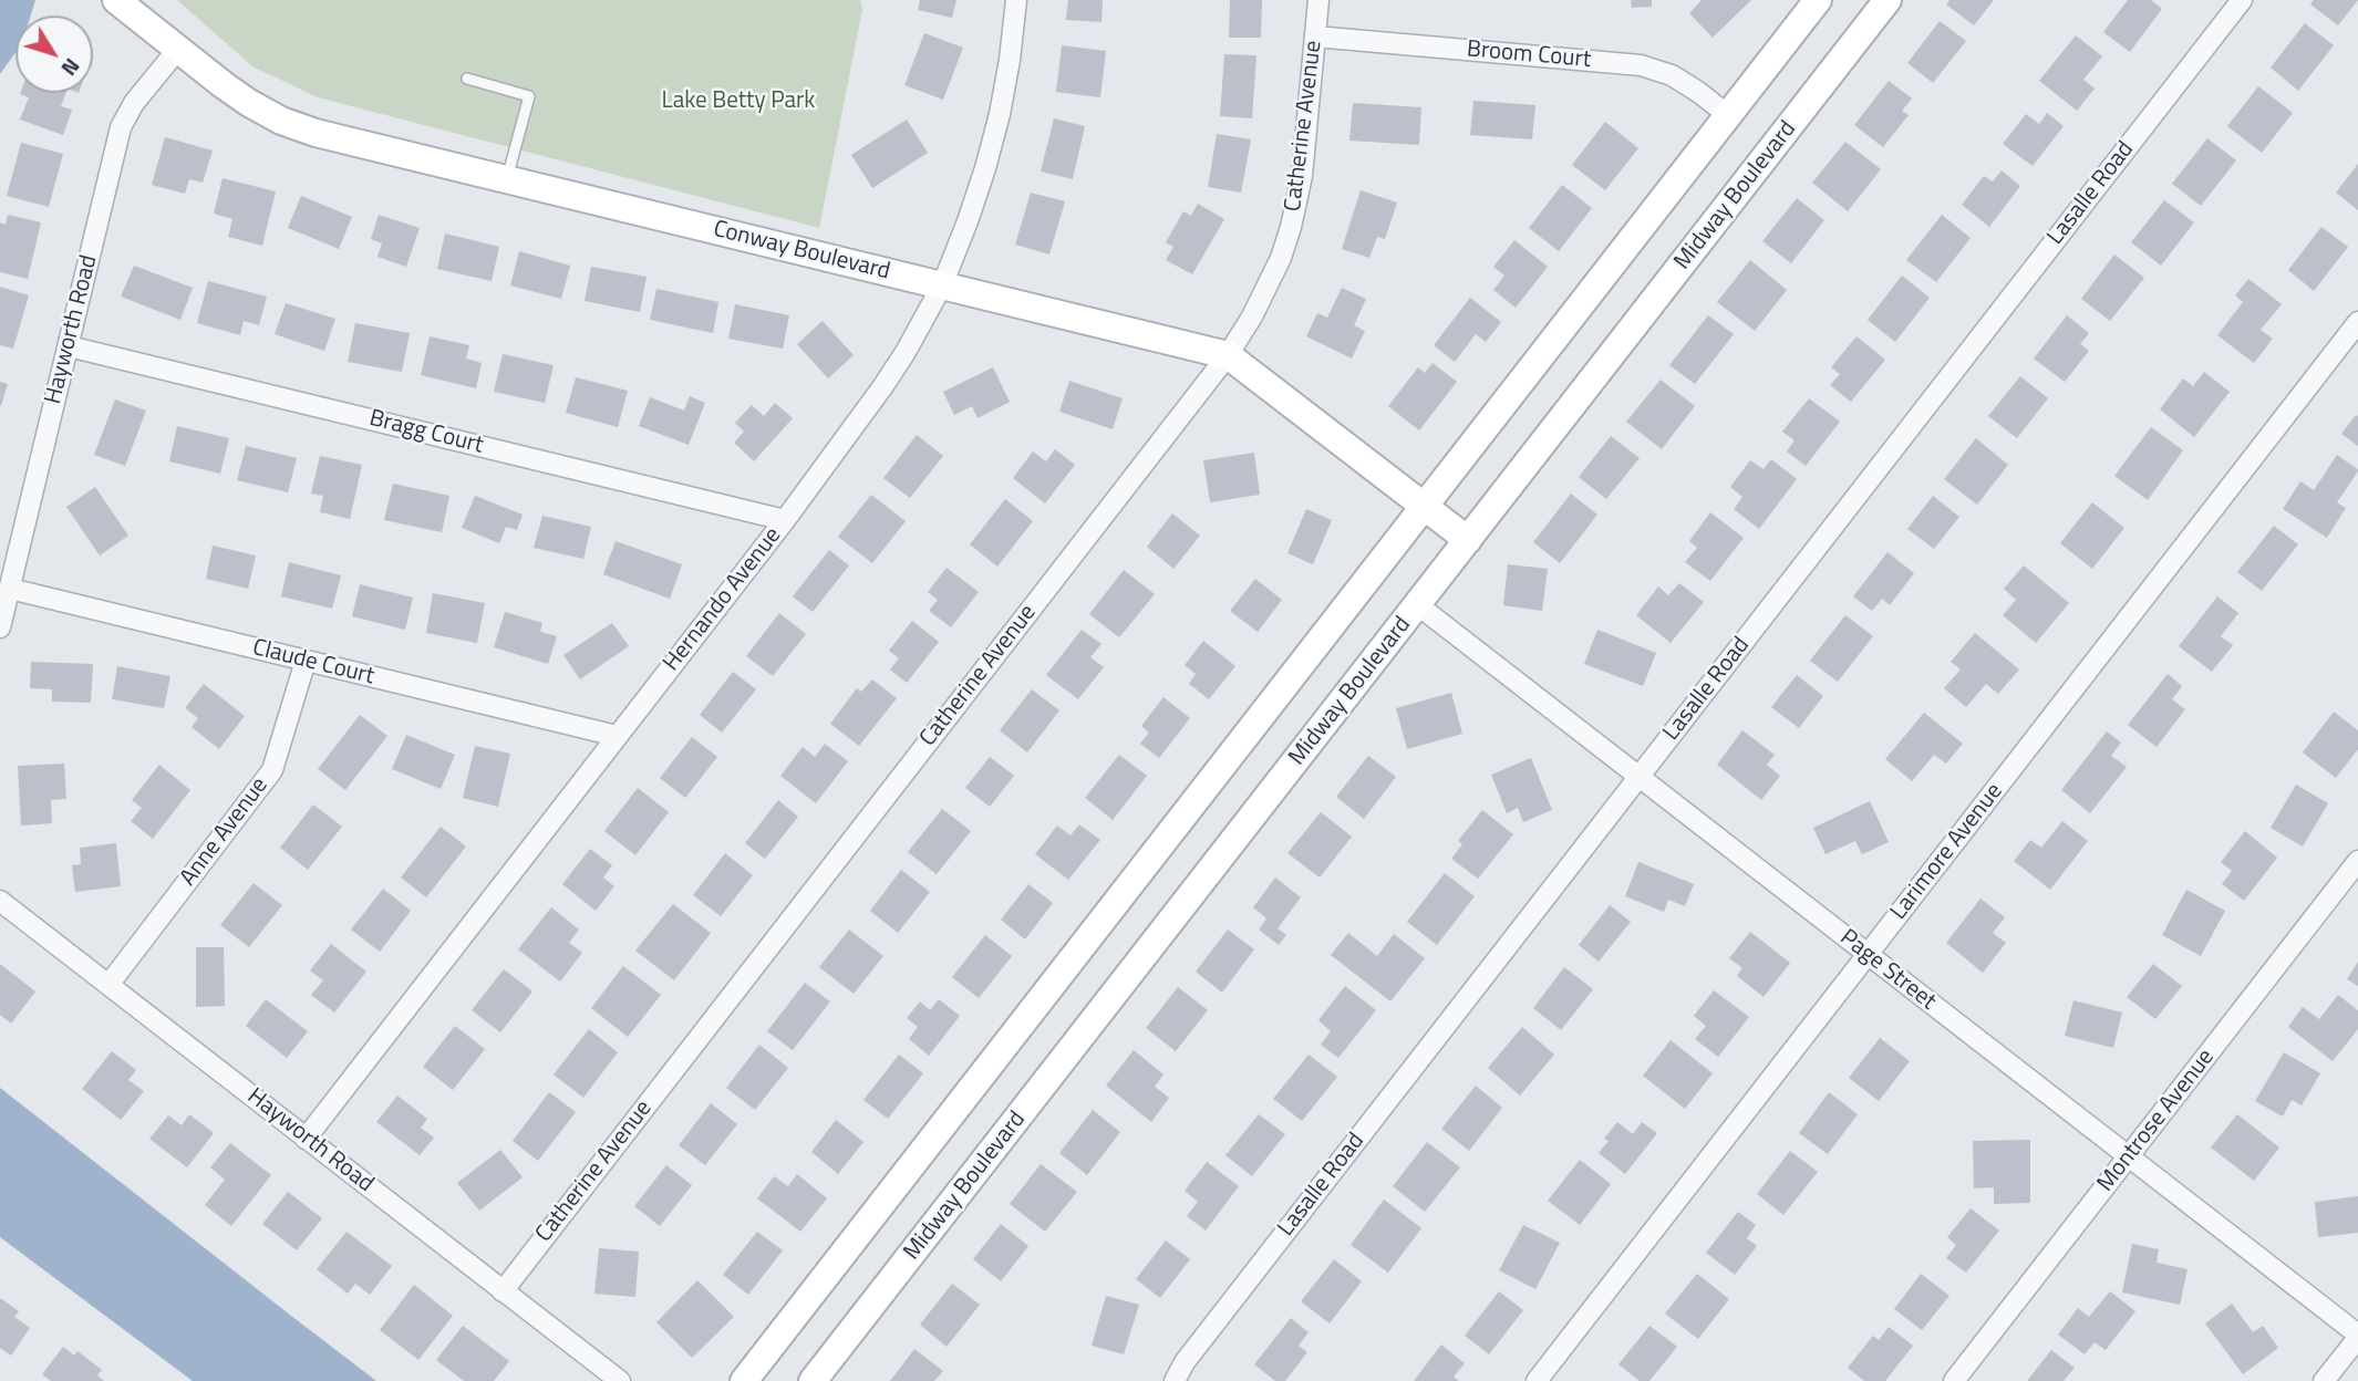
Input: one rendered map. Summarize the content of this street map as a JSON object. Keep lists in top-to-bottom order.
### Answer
{
  "streets": {
    "street": [
      "Broom Court",
      "Catherine Avenue",
      "Lasalle Road",
      "Midway Boulevard",
      "Conway Boulevard",
      "Hayworth Road",
      "Bragg Court",
      "Hernando Avenue",
      "Claude Court",
      "Anne Avenue",
      "Larimore Avenue",
      "Page Street",
      "Montrose Avenue"
    ]
  },
  "crossings": [
    ["Broom Court", "Catherine Avenue"],
    ["Catherine Avenue", "Conway Boulevard"],
    ["Catherine Avenue", "Hayworth Road"],
    ["Lasalle Road", "Page Street"],
    ["Midway Boulevard", "Conway Boulevard"],
    ["Midway Boulevard", "Page Street"],
    ["Conway Boulevard", "Hayworth Road"],
    ["Conway Boulevard", "Hernando Avenue"],
    ["Hayworth Road", "Bragg Court"],
    ["Hayworth Road", "Hernando Avenue"],
    ["Hayworth Road", "Claude Court"],
    ["Hayworth Road", "Anne Avenue"],
    ["Bragg Court", "Hernando Avenue"],
    ["Hernando Avenue", "Claude Court"],
    ["Claude Court", "Anne Avenue"],
    ["Larimore Avenue", "Page Street"],
    ["Page Street", "Montrose Avenue"]
  ],
  "parks": ["Lake Betty Park"],
  "north": "bottom right"
}
